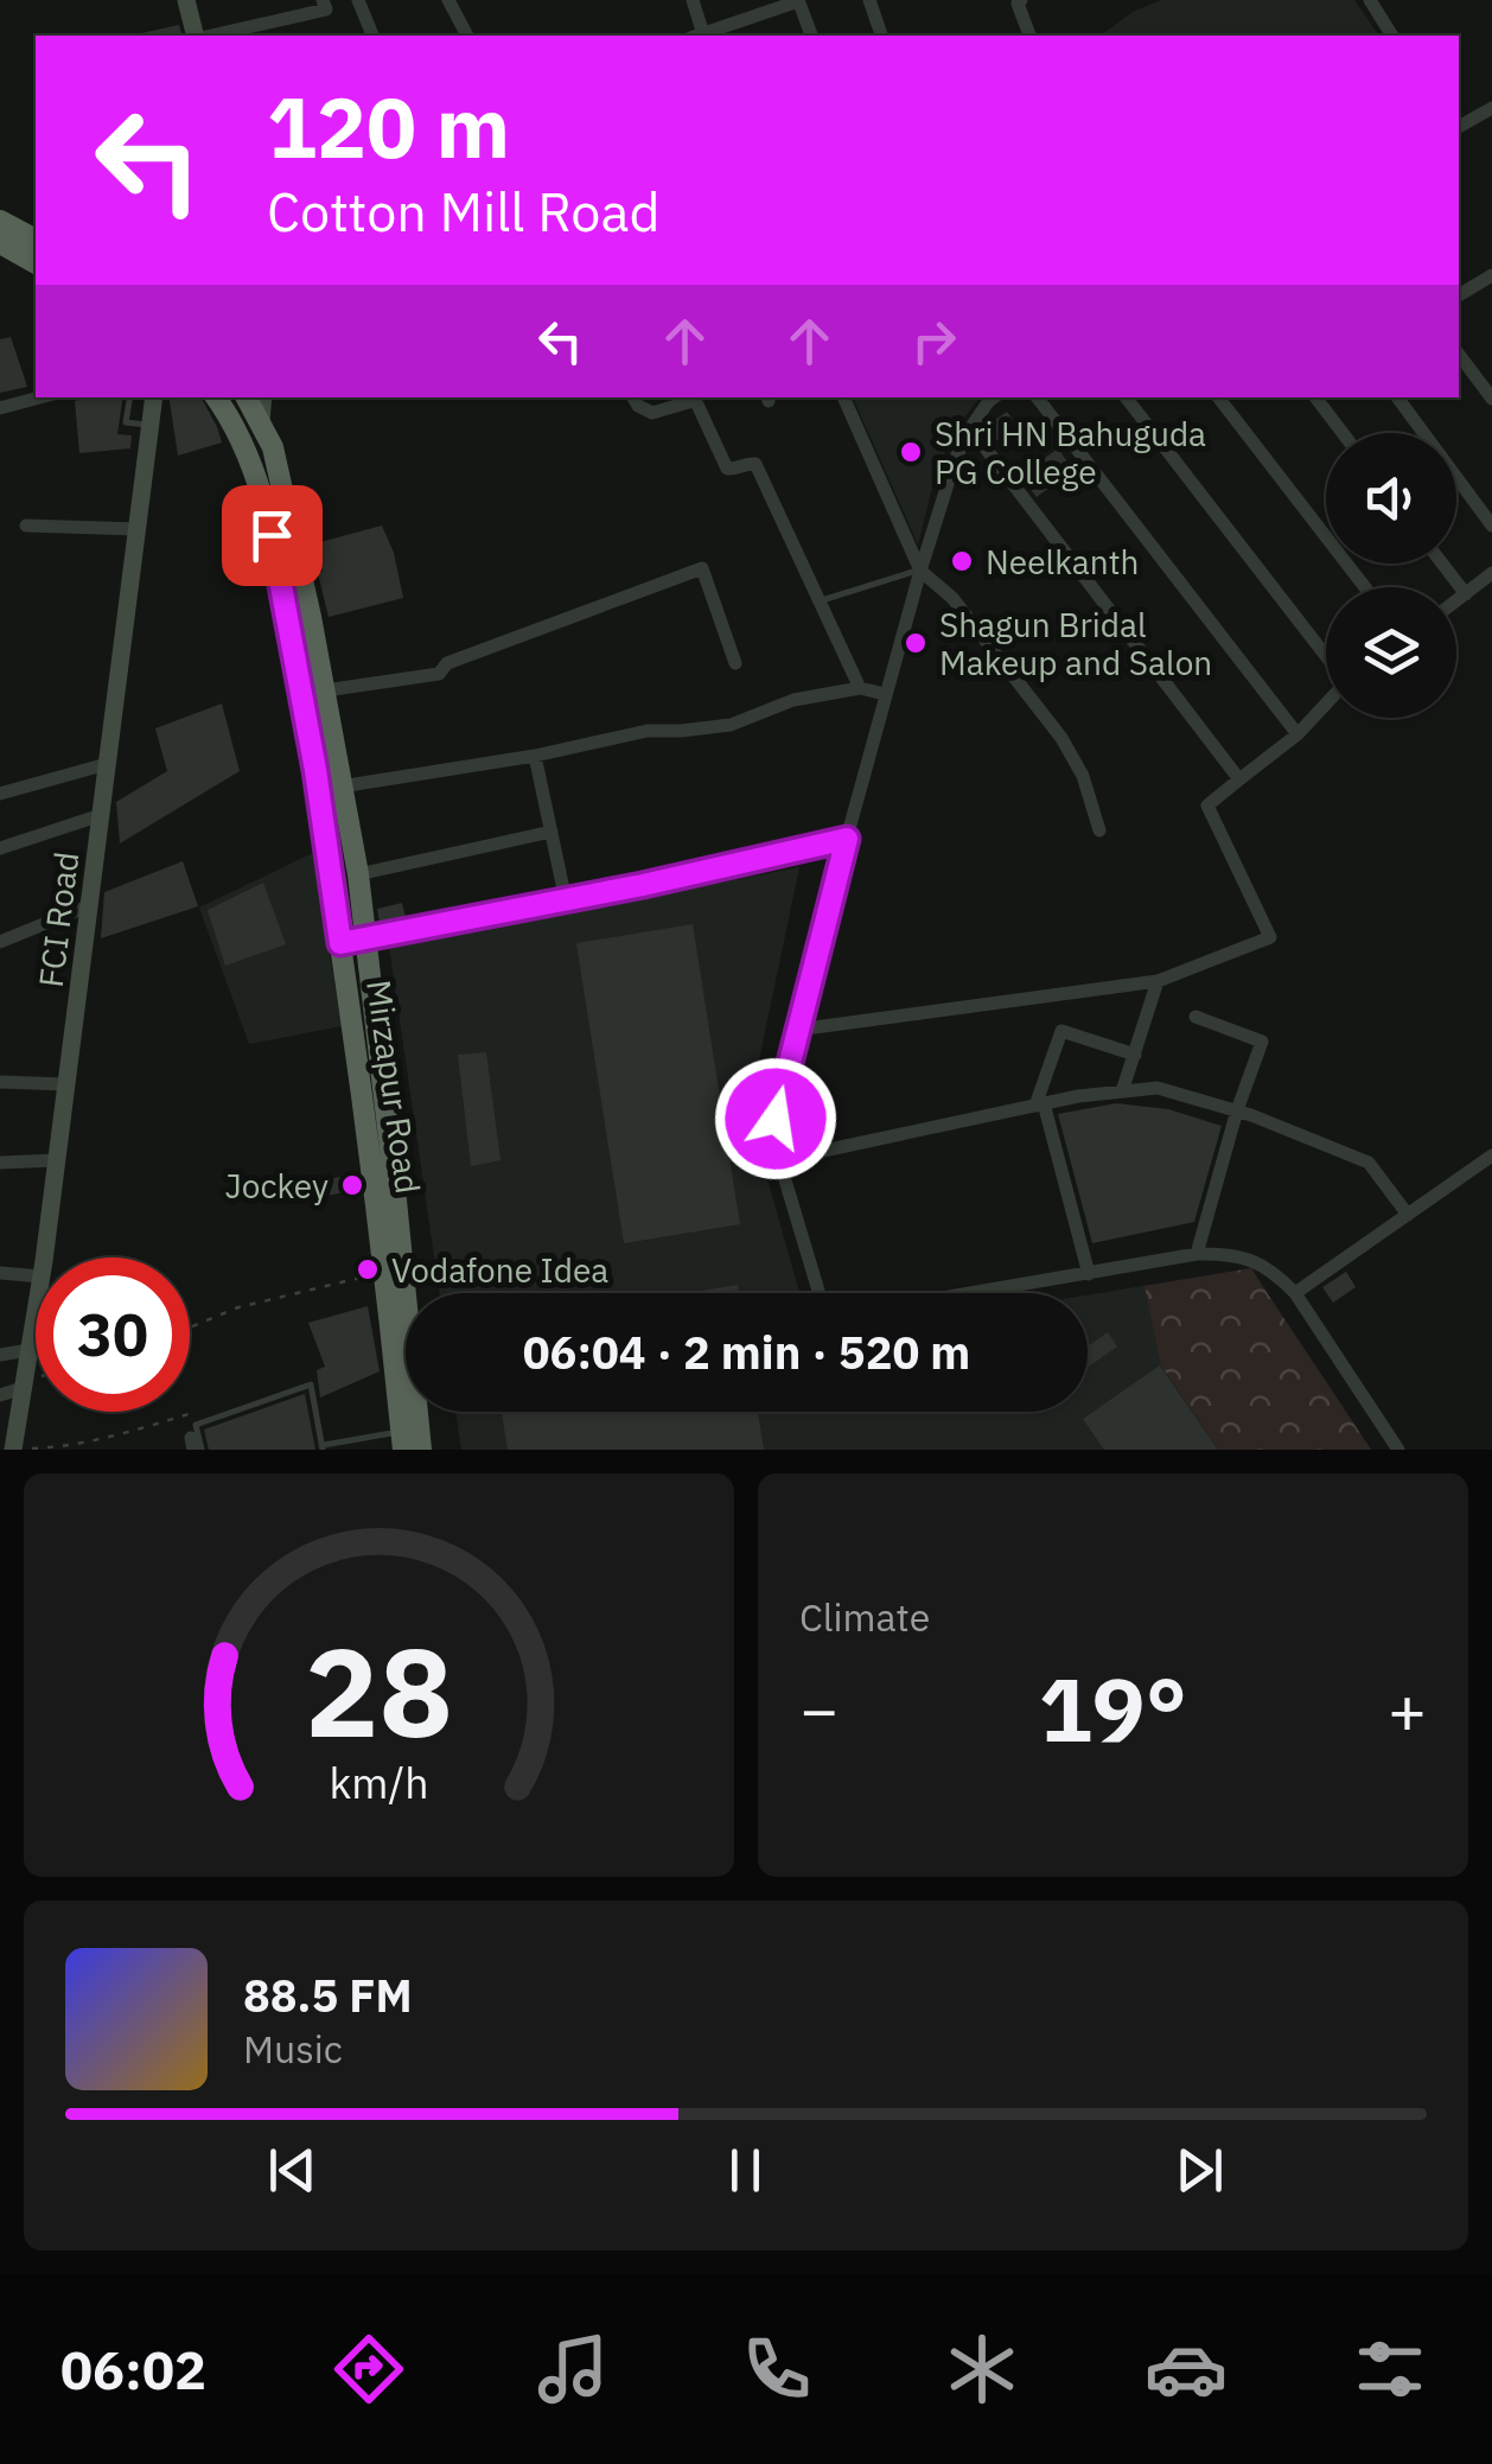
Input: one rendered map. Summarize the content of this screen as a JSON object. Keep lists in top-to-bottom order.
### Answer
{
  "streets": {
    "highway": ["Mirzapur Road"],
    "main road": ["FCI Road"]
  },
  "places": [
    "Shri HN Bahuguda PG College",
    "Neelkanth",
    "Shagun Bridal Makeup and Salon",
    "Jockey",
    "Vodafone Idea"
  ],
  "page": {
    "turn": ["120 m", "Cotton Mill Road"],
    "limit": "30",
    "trip": "06:04 · 2 min · 520 m",
    "tile": "Climate",
    "heat": ["−", "19°", "+"],
    "song": ["88.5 FM", "Music"],
    "tabs": "06:02",
    "gauge": ["28", "km/h"]
  }
}
